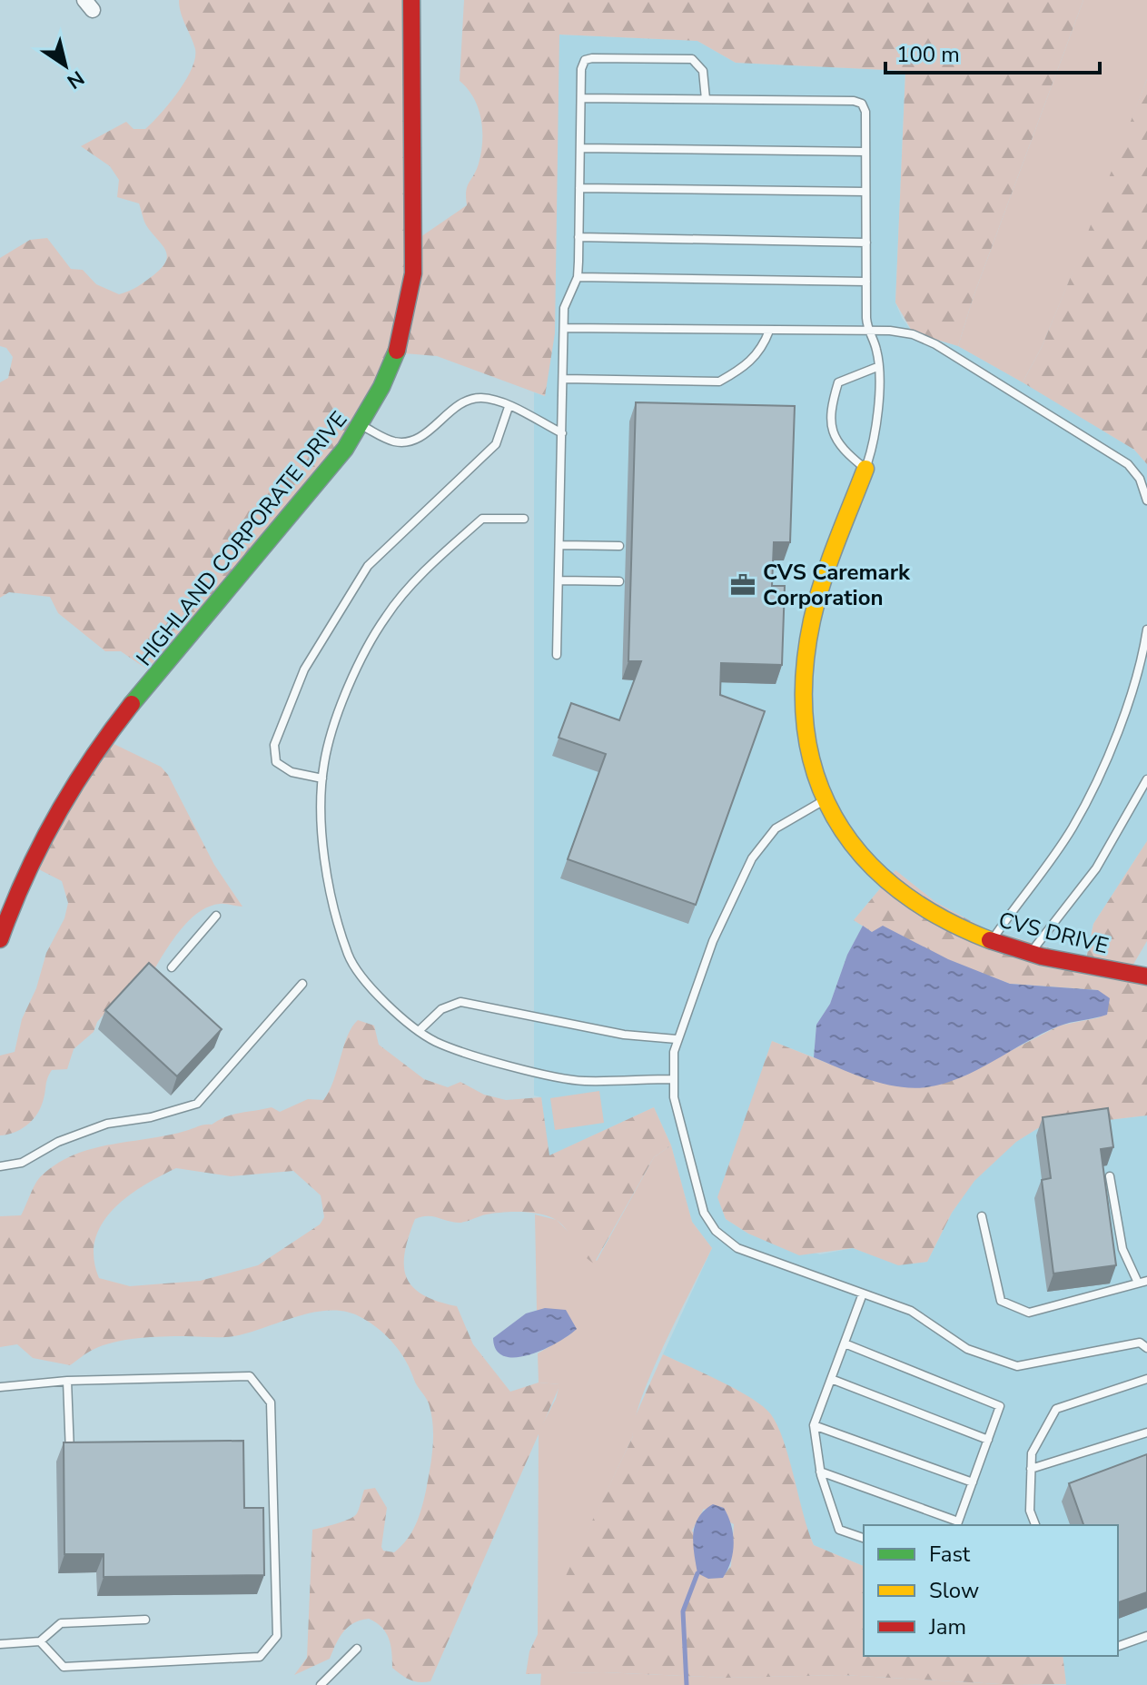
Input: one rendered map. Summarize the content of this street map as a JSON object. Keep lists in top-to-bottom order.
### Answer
{
  "streets": {
    "street": ["HIGHLAND CORPORATE DRIVE", "CVS DRIVE"]
  },
  "places": {
    "office": ["CVS Caremark Corporation"]
  },
  "legend": ["Fast", "Slow", "Jam"],
  "scale_bar": "100 m",
  "north": "bottom right"
}
